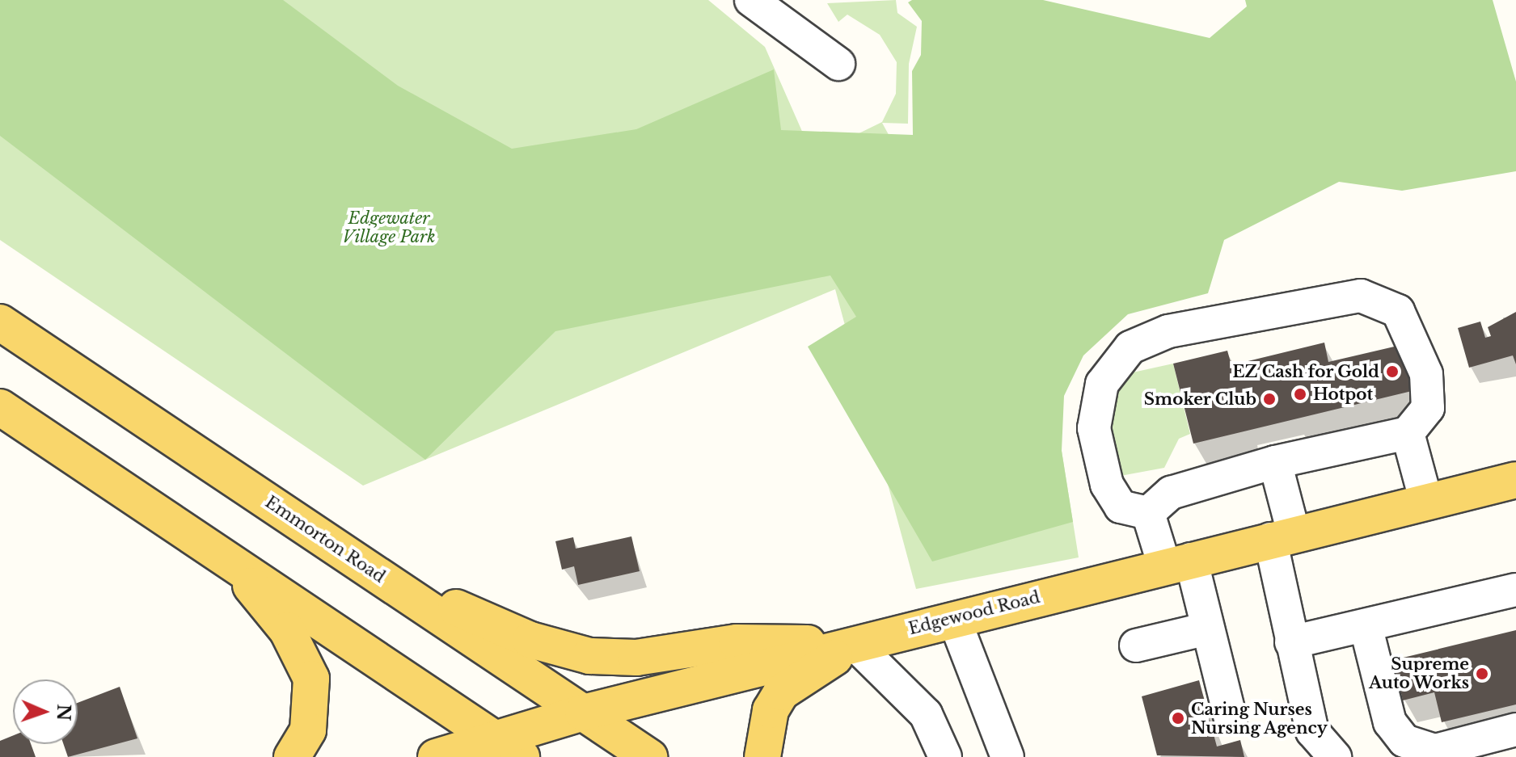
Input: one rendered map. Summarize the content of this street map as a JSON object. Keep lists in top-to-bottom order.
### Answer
{
  "streets": {
    "main road": ["Emmorton Road", "Edgewood Road"]
  },
  "crossings": [
    ["Emmorton Road", "Edgewood Road"]
  ],
  "parks": ["Edgewater Village Park"],
  "places": [
    "EZ Cash for Gold",
    "Hotpot",
    "Smoker Club",
    "Supreme Auto Works",
    "Caring Nurses Nursing Agency"
  ],
  "north": "right"
}
